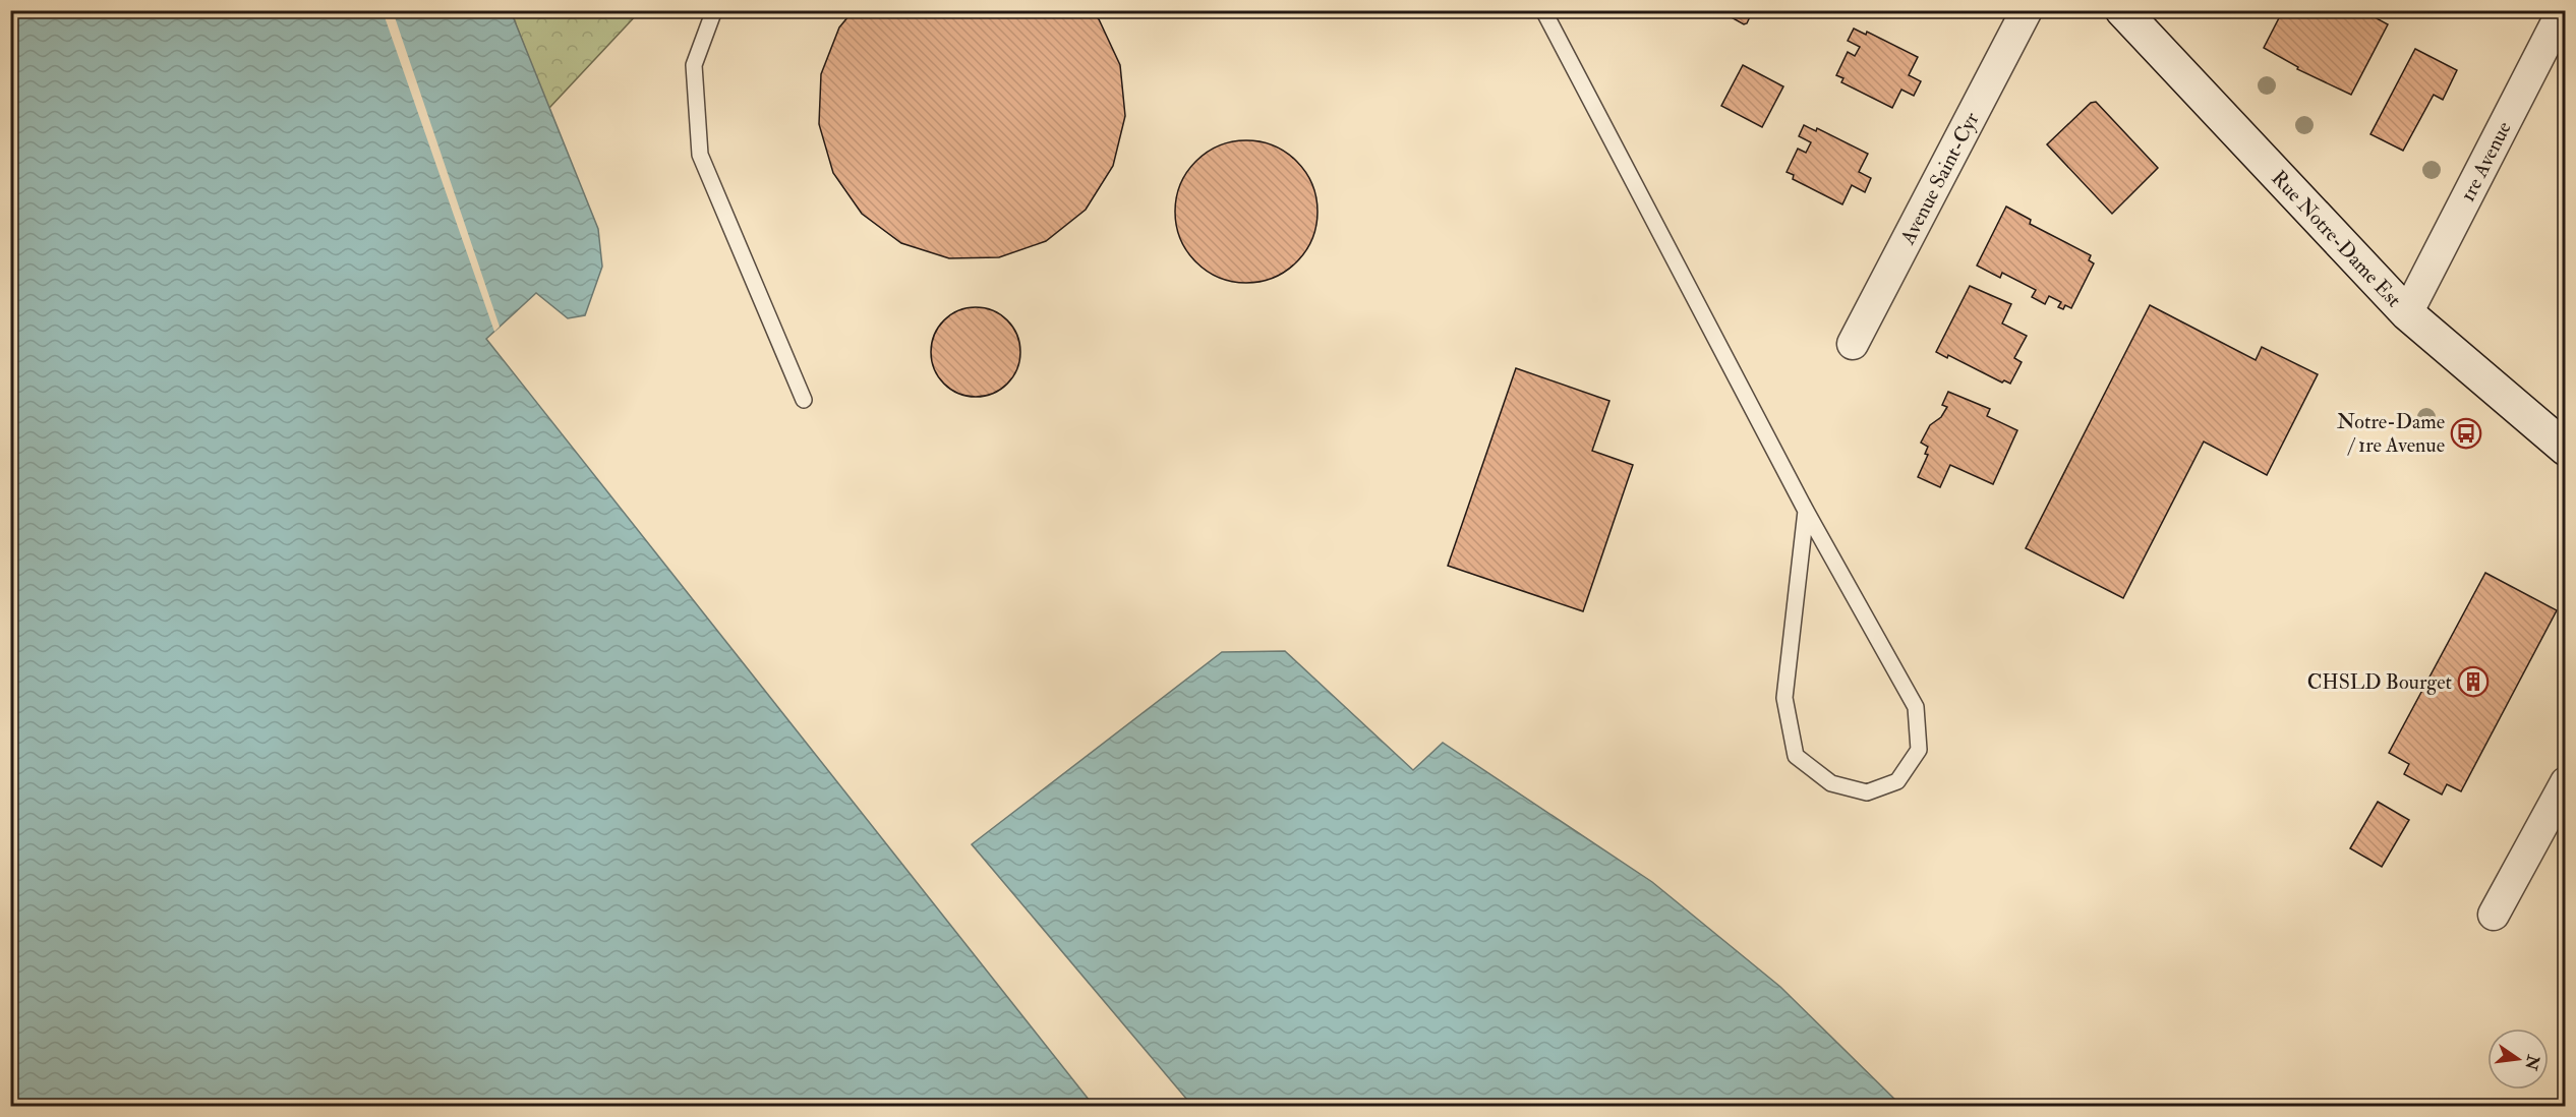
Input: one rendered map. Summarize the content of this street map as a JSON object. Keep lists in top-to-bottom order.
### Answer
{
  "streets": {
    "main road": ["Rue Notre-Dame Est"],
    "street": ["1re Avenue", "Avenue Saint-Cyr"]
  },
  "crossings": [
    ["1re Avenue", "Rue Notre-Dame Est"]
  ],
  "places": {
    "bus stop": ["Notre-Dame / 1re Avenue"],
    "building": ["CHSLD Bourget"]
  },
  "north": "right"
}
